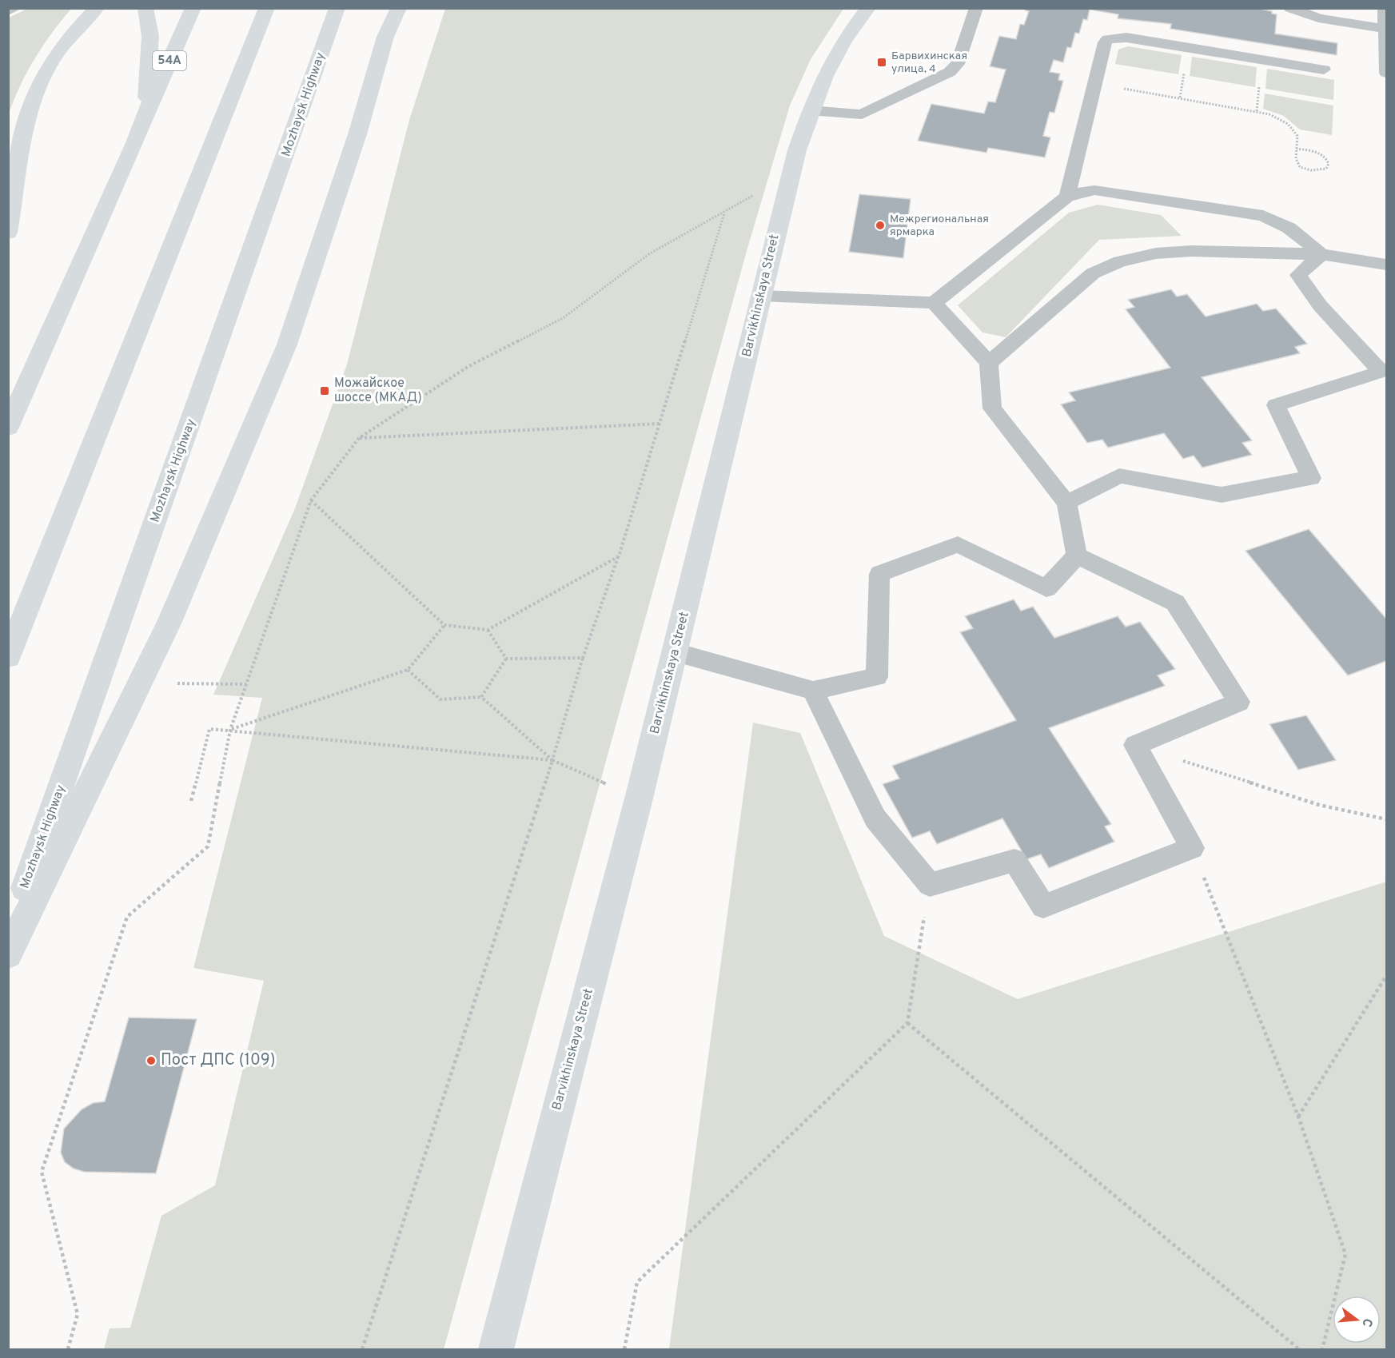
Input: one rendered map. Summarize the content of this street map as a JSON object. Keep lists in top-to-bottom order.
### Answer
{
  "streets": {
    "main road": ["54А", "Mozhaysk Highway", "Barvikhinskaya Street"]
  },
  "places": {
    "transit": ["Барвихинская улица, 4", "Можайское шоссе (МКАД)"],
    "other": ["Межрегиональная ярмарка", "Пост ДПС (109)"]
  },
  "north": "right"
}
